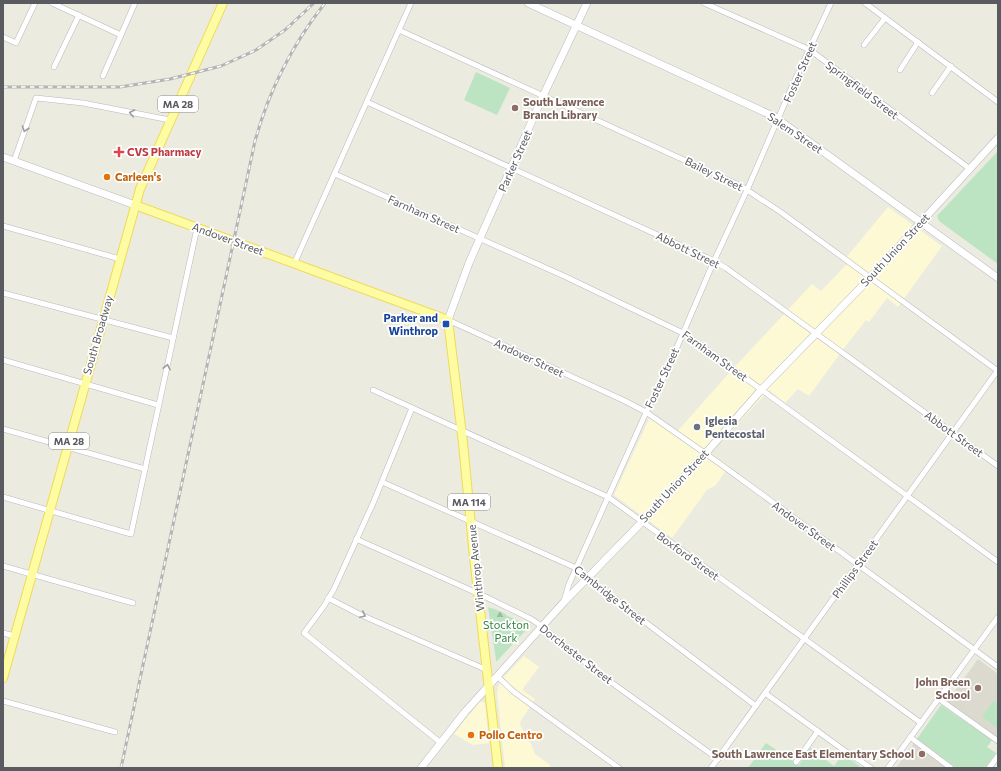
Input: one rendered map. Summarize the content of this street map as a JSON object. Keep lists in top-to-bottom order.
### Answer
{
  "streets": {
    "main road": [
      "MA 28",
      "Salem Street",
      "Parker Street",
      "Andover Street",
      "South Union Street",
      "South Broadway",
      "MA 114",
      "Winthrop Avenue"
    ],
    "street": [
      "Foster Street",
      "Springfield Street",
      "Bailey Street",
      "Farnham Street",
      "Abbott Street",
      "Boxford Street",
      "Phillips Street",
      "Cambridge Street",
      "Dorchester Street"
    ]
  },
  "crossings": [
    ["Foster Street", "Springfield Street"],
    ["Foster Street", "Salem Street"],
    ["Foster Street", "Bailey Street"],
    ["Foster Street", "Farnham Street"],
    ["Foster Street", "Andover Street"],
    ["Foster Street", "Abbott Street"],
    ["Foster Street", "South Union Street"],
    ["Foster Street", "Boxford Street"],
    ["Foster Street", "Cambridge Street"],
    ["Springfield Street", "South Union Street"],
    ["Salem Street", "Parker Street"],
    ["Salem Street", "South Union Street"],
    ["Parker Street", "Bailey Street"],
    ["Parker Street", "Farnham Street"],
    ["Parker Street", "Andover Street"],
    ["Parker Street", "Abbott Street"],
    ["Parker Street", "Winthrop Avenue"],
    ["Bailey Street", "South Union Street"],
    ["Bailey Street", "Phillips Street"],
    ["Farnham Street", "South Union Street"],
    ["Farnham Street", "Phillips Street"],
    ["Andover Street", "South Union Street"],
    ["Andover Street", "South Broadway"],
    ["Andover Street", "Winthrop Avenue"],
    ["Andover Street", "Phillips Street"],
    ["Abbott Street", "South Union Street"],
    ["Abbott Street", "Phillips Street"],
    ["South Union Street", "Boxford Street"],
    ["South Union Street", "Winthrop Avenue"],
    ["South Union Street", "Cambridge Street"],
    ["South Union Street", "Dorchester Street"],
    ["Boxford Street", "Winthrop Avenue"],
    ["Boxford Street", "Phillips Street"],
    ["Winthrop Avenue", "Cambridge Street"],
    ["Winthrop Avenue", "Dorchester Street"],
    ["Phillips Street", "Cambridge Street"],
    ["Phillips Street", "Dorchester Street"]
  ],
  "parks": ["Stockton Park"],
  "places": {
    "other": [
      "South Lawrence Branch Library",
      "Carleen's",
      "Iglesia Pentecostal",
      "John Breen School",
      "Pollo Centro",
      "South Lawrence East Elementary School"
    ],
    "health": ["CVS Pharmacy"],
    "transit": ["Parker and Winthrop"]
  }
}
